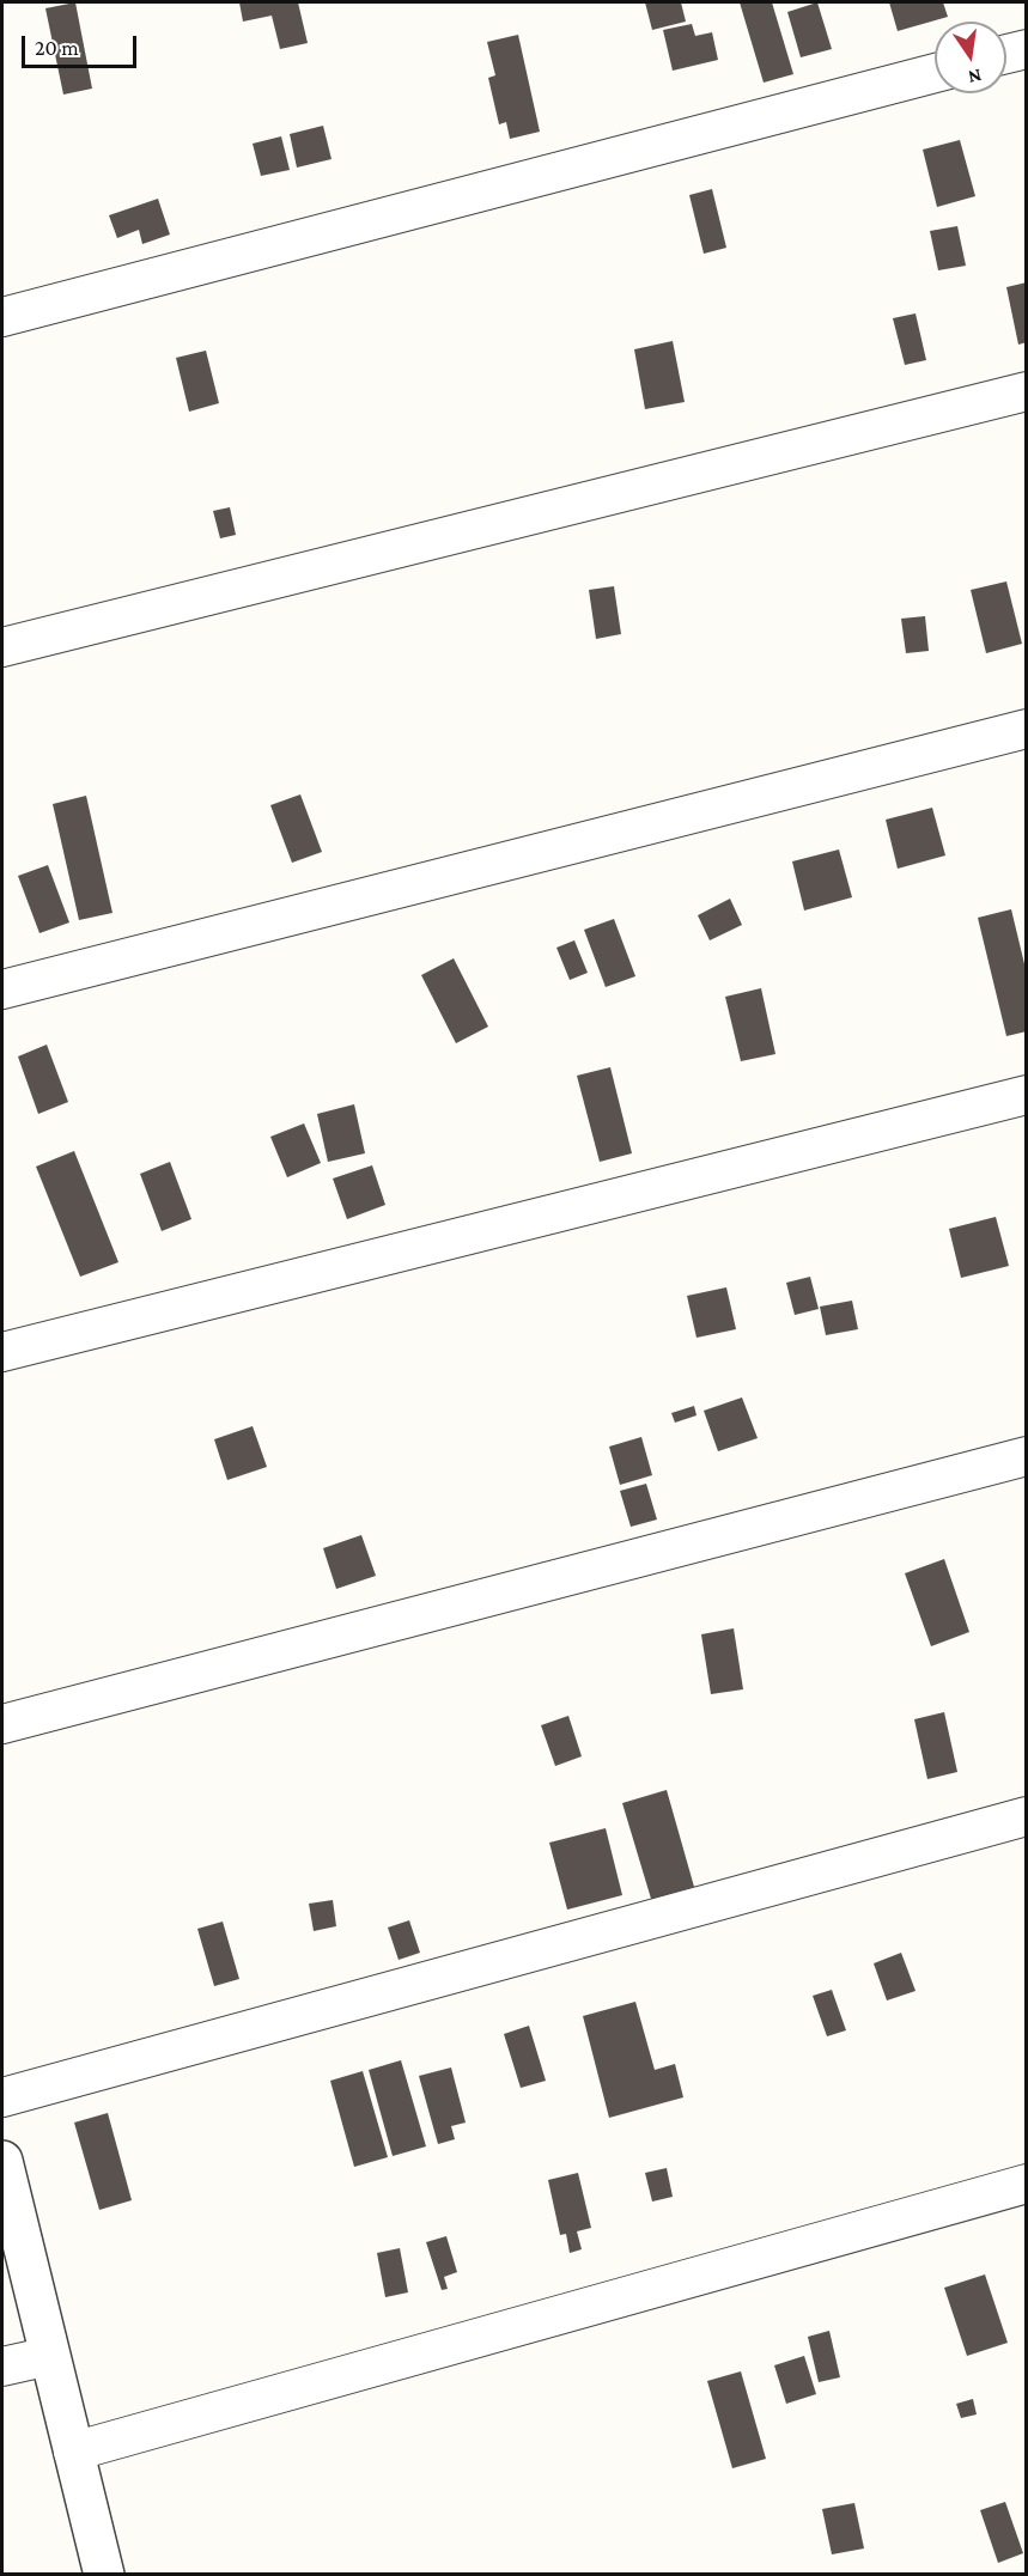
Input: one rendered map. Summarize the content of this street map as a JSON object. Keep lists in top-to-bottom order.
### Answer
{
  "scale_bar": "20 m",
  "north": "bottom"
}
